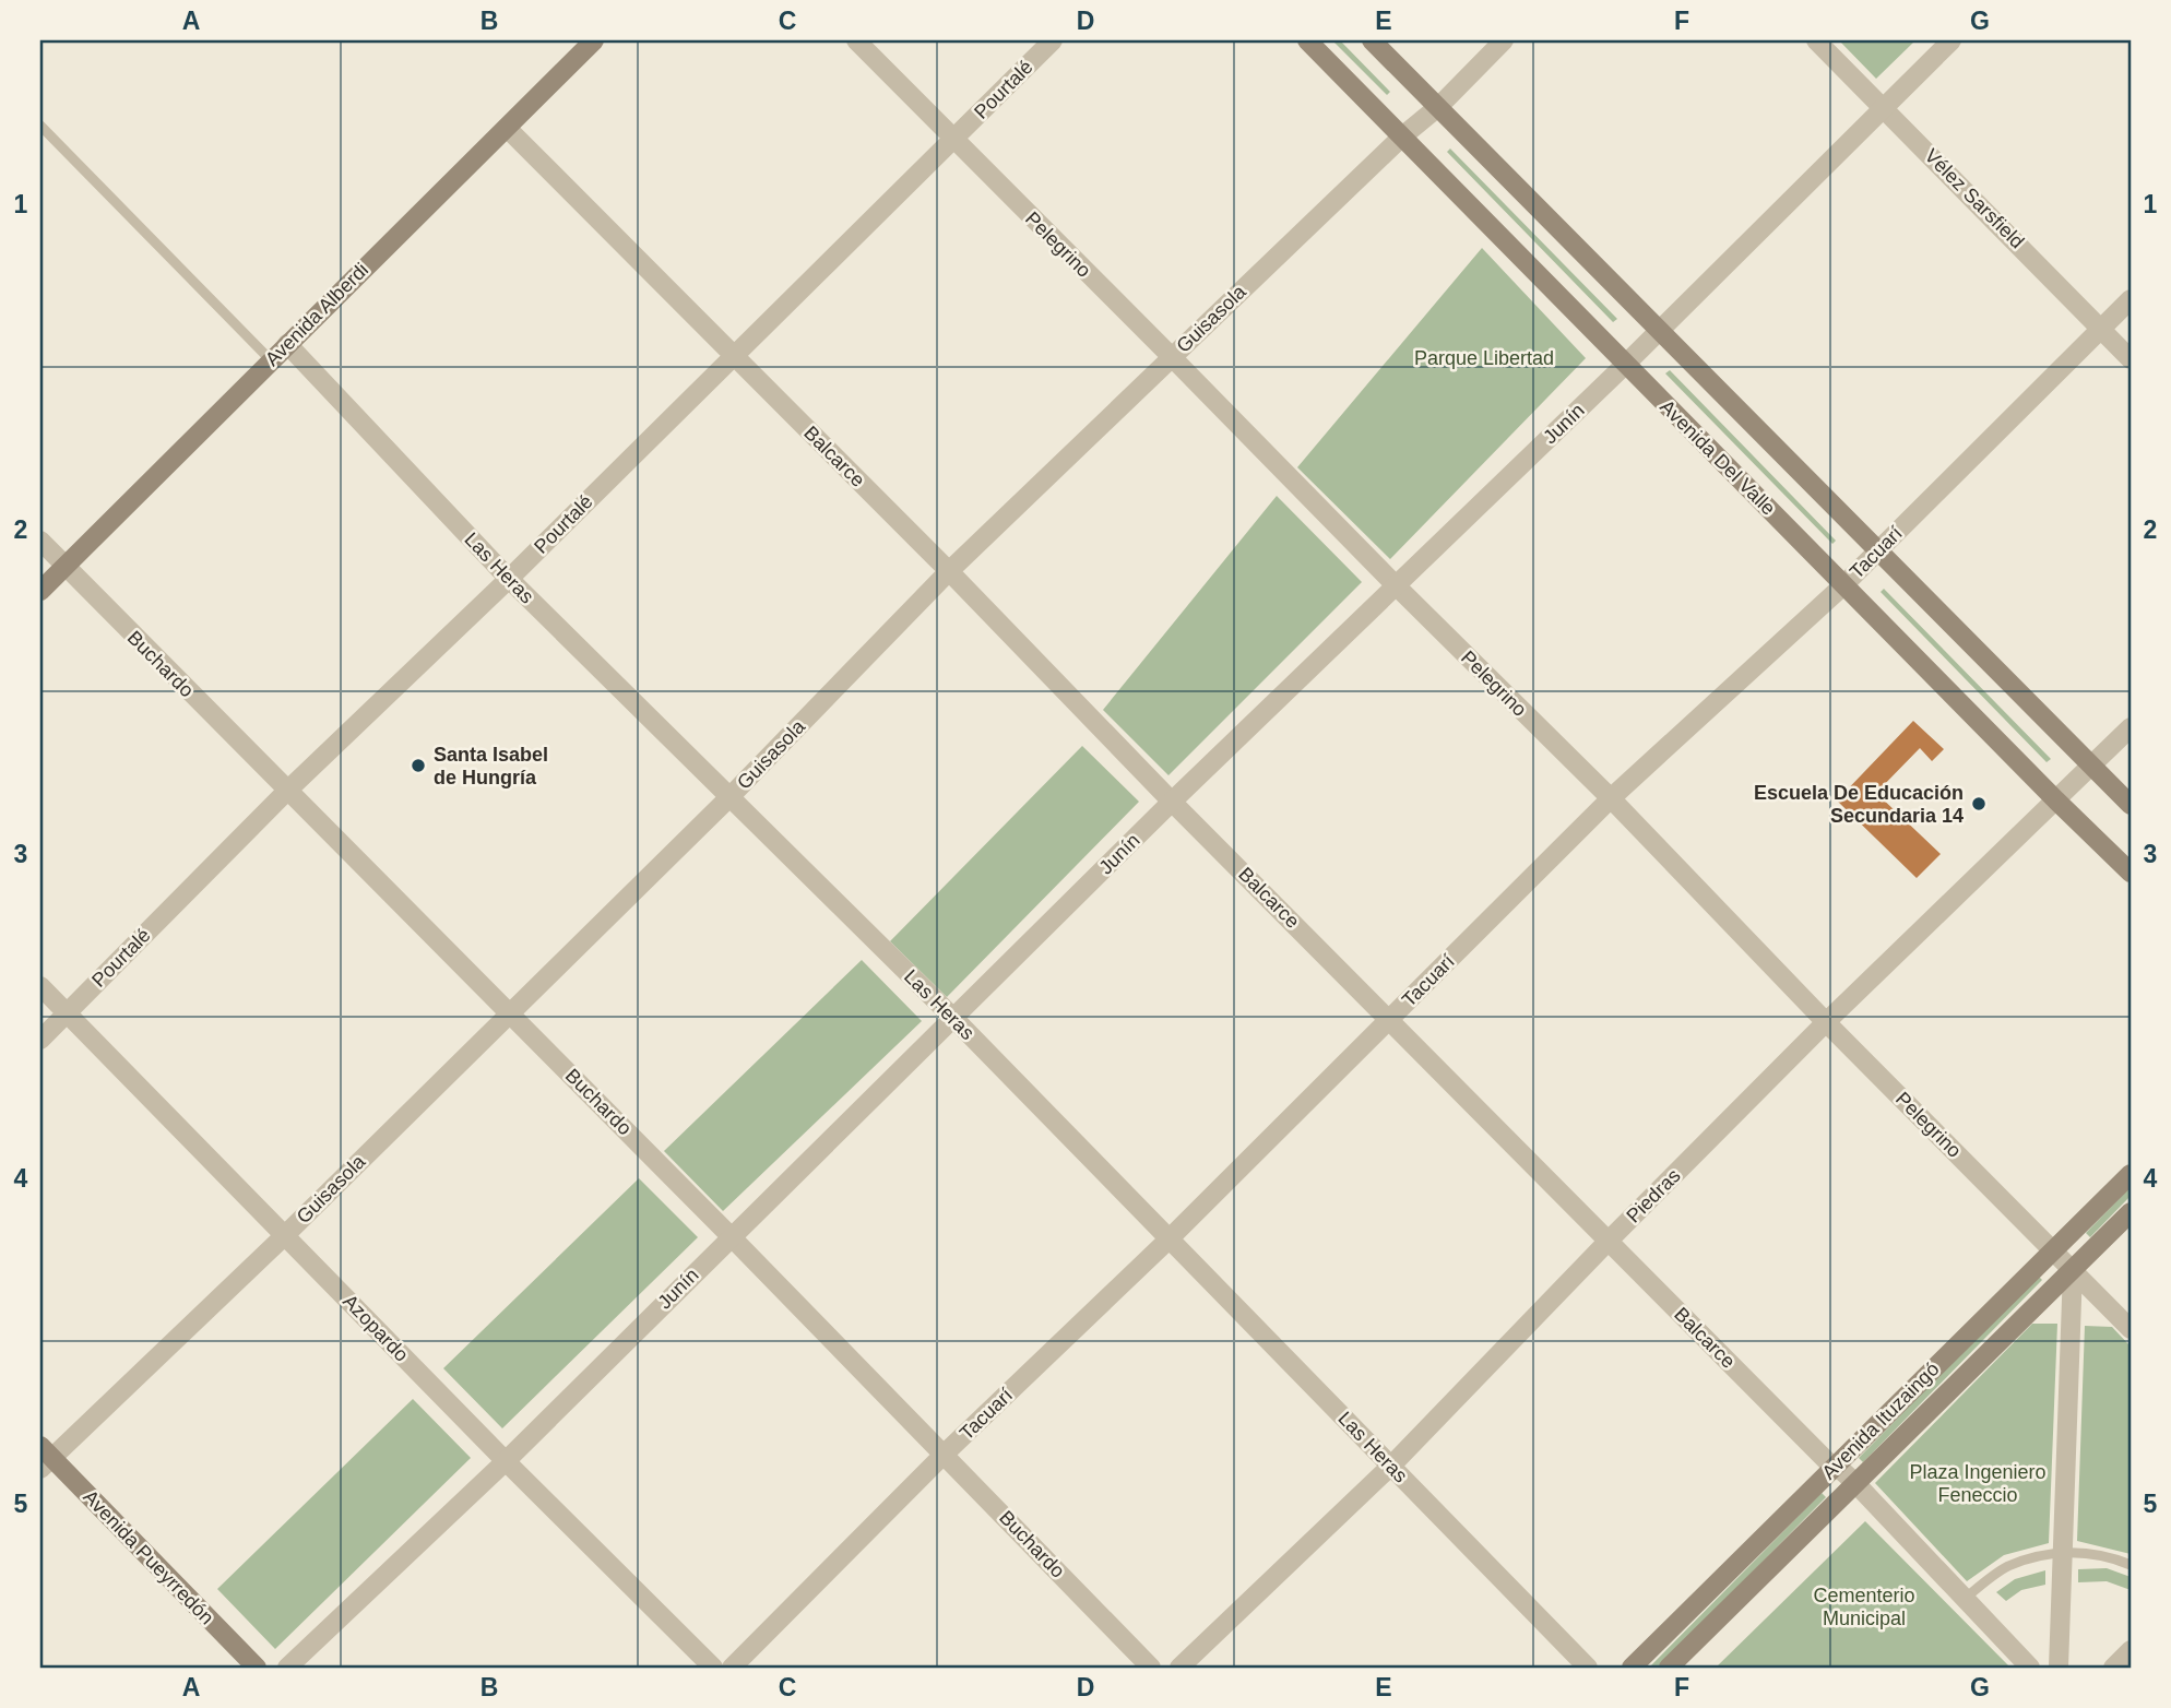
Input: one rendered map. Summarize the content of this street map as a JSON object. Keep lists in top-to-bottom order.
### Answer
{
  "streets": {
    "main road": [
      "Avenida Alberdi",
      "Avenida Del Valle",
      "Avenida Ituzaingó",
      "Avenida Pueyrredón"
    ],
    "street": [
      "Pourtalé",
      "Vélez Sarsfield",
      "Pelegrino",
      "Guisasola",
      "Junín",
      "Balcarce",
      "Tacuarí",
      "Las Heras",
      "Buchardo",
      "Piedras",
      "Azopardo"
    ]
  },
  "crossings": [
    ["Pourtalé", "Pelegrino"],
    ["Pourtalé", "Balcarce"],
    ["Pourtalé", "Las Heras"],
    ["Pourtalé", "Buchardo"],
    ["Pourtalé", "Azopardo"],
    ["Vélez Sarsfield", "Junín"],
    ["Vélez Sarsfield", "Tacuarí"],
    ["Pelegrino", "Guisasola"],
    ["Pelegrino", "Junín"],
    ["Pelegrino", "Tacuarí"],
    ["Pelegrino", "Piedras"],
    ["Pelegrino", "Avenida Ituzaingó"],
    ["Avenida Alberdi", "Balcarce"],
    ["Avenida Alberdi", "Las Heras"],
    ["Avenida Alberdi", "Buchardo"],
    ["Guisasola", "Balcarce"],
    ["Guisasola", "Avenida Del Valle"],
    ["Guisasola", "Las Heras"],
    ["Guisasola", "Buchardo"],
    ["Guisasola", "Azopardo"],
    ["Guisasola", "Avenida Pueyrredón"],
    ["Junín", "Balcarce"],
    ["Junín", "Avenida Del Valle"],
    ["Junín", "Las Heras"],
    ["Junín", "Buchardo"],
    ["Junín", "Azopardo"],
    ["Balcarce", "Tacuarí"],
    ["Balcarce", "Piedras"],
    ["Balcarce", "Avenida Ituzaingó"],
    ["Avenida Del Valle", "Tacuarí"],
    ["Avenida Del Valle", "Piedras"],
    ["Tacuarí", "Las Heras"],
    ["Tacuarí", "Buchardo"],
    ["Las Heras", "Piedras"]
  ],
  "parks": ["Parque Libertad", "Plaza Ingeniero Feneccio", "Cementerio Municipal"],
  "places": ["Santa Isabel de Hungría", "Escuela De Educación Secundaria 14"],
  "grid": {
    "columns": [
      "A",
      "B",
      "C",
      "D",
      "E",
      "F",
      "G"
    ],
    "rows": [
      "1",
      "2",
      "3",
      "4",
      "5"
    ]
  }
}
